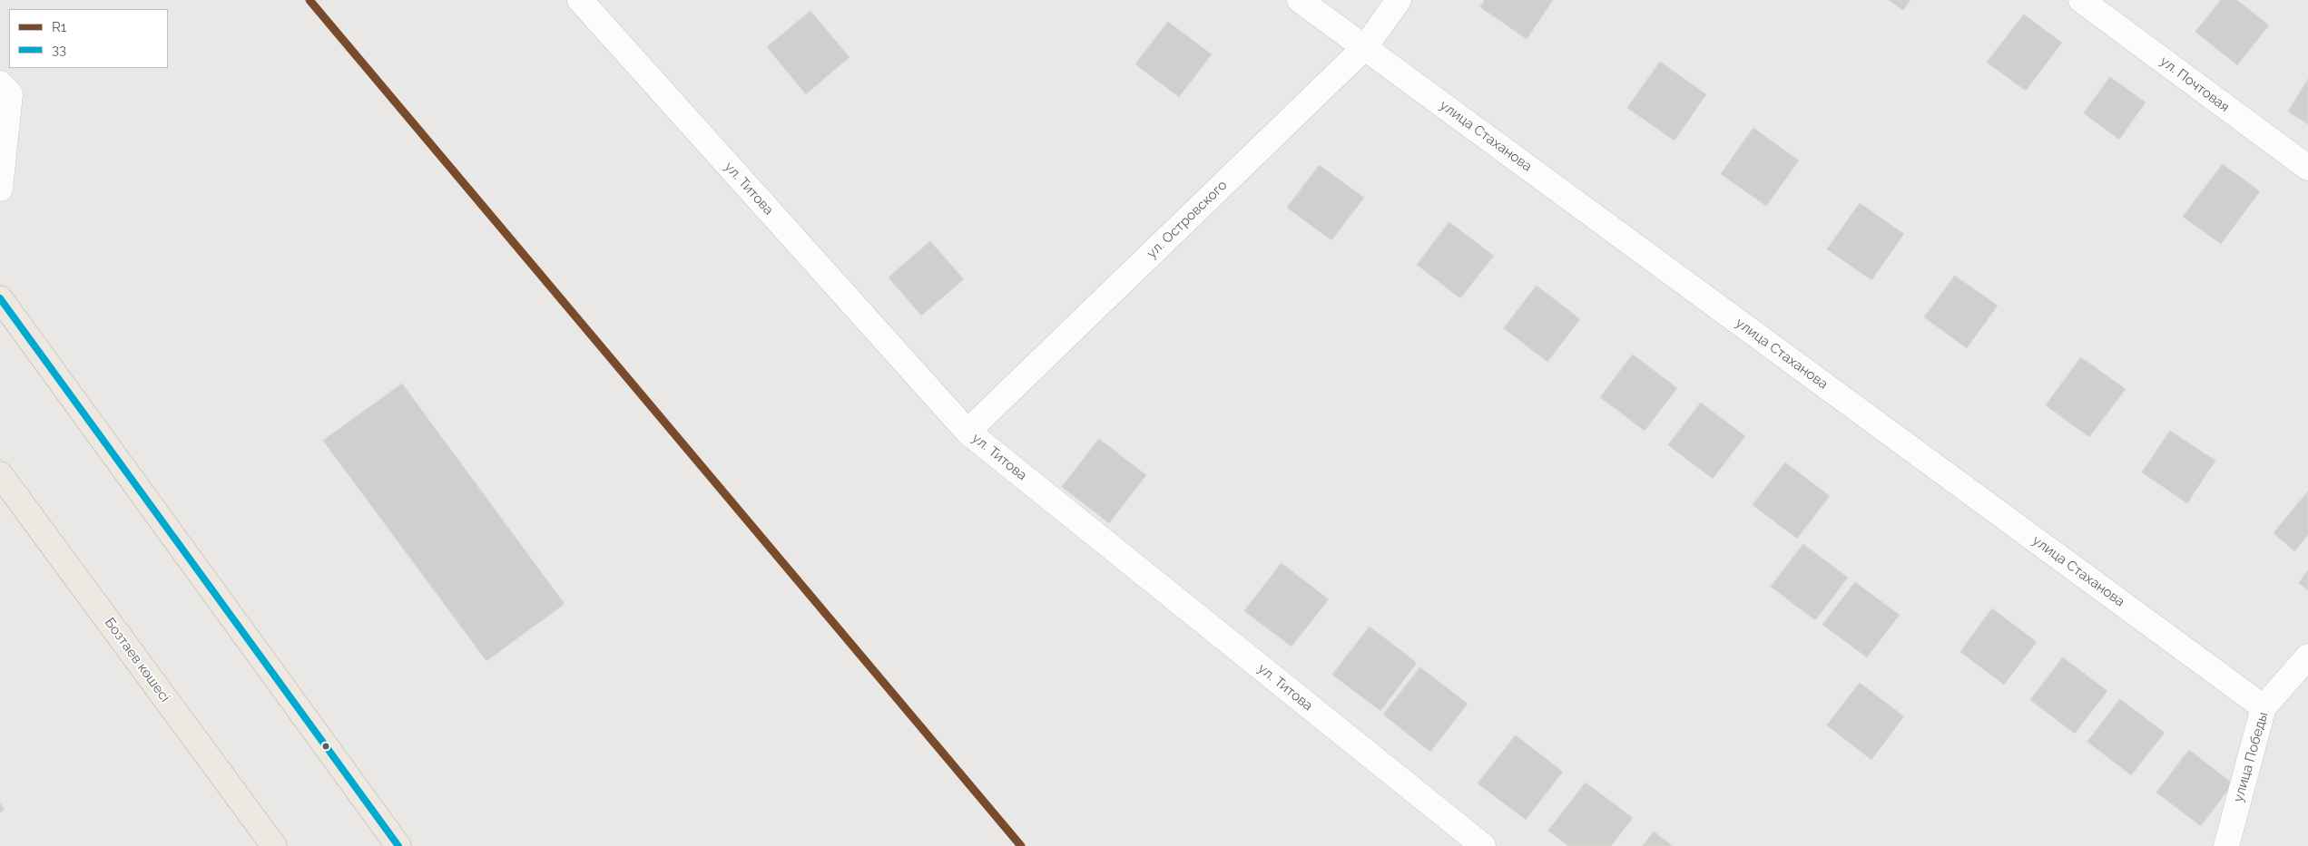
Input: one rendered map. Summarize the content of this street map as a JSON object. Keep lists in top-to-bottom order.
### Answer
{
  "streets": {
    "highway": ["Бозтаев көшесі"],
    "street": [
      "ул. Почтовая",
      "улица Стаханова",
      "ул. Титова",
      "ул. Островского",
      "улица Победы"
    ]
  },
  "crossings": [
    ["улица Стаханова", "ул. Островского"],
    ["улица Стаханова", "улица Победы"],
    ["ул. Титова", "ул. Островского"]
  ],
  "lines": ["transit line R1", "transit line 33"],
  "legend": ["R1", "33"]
}
